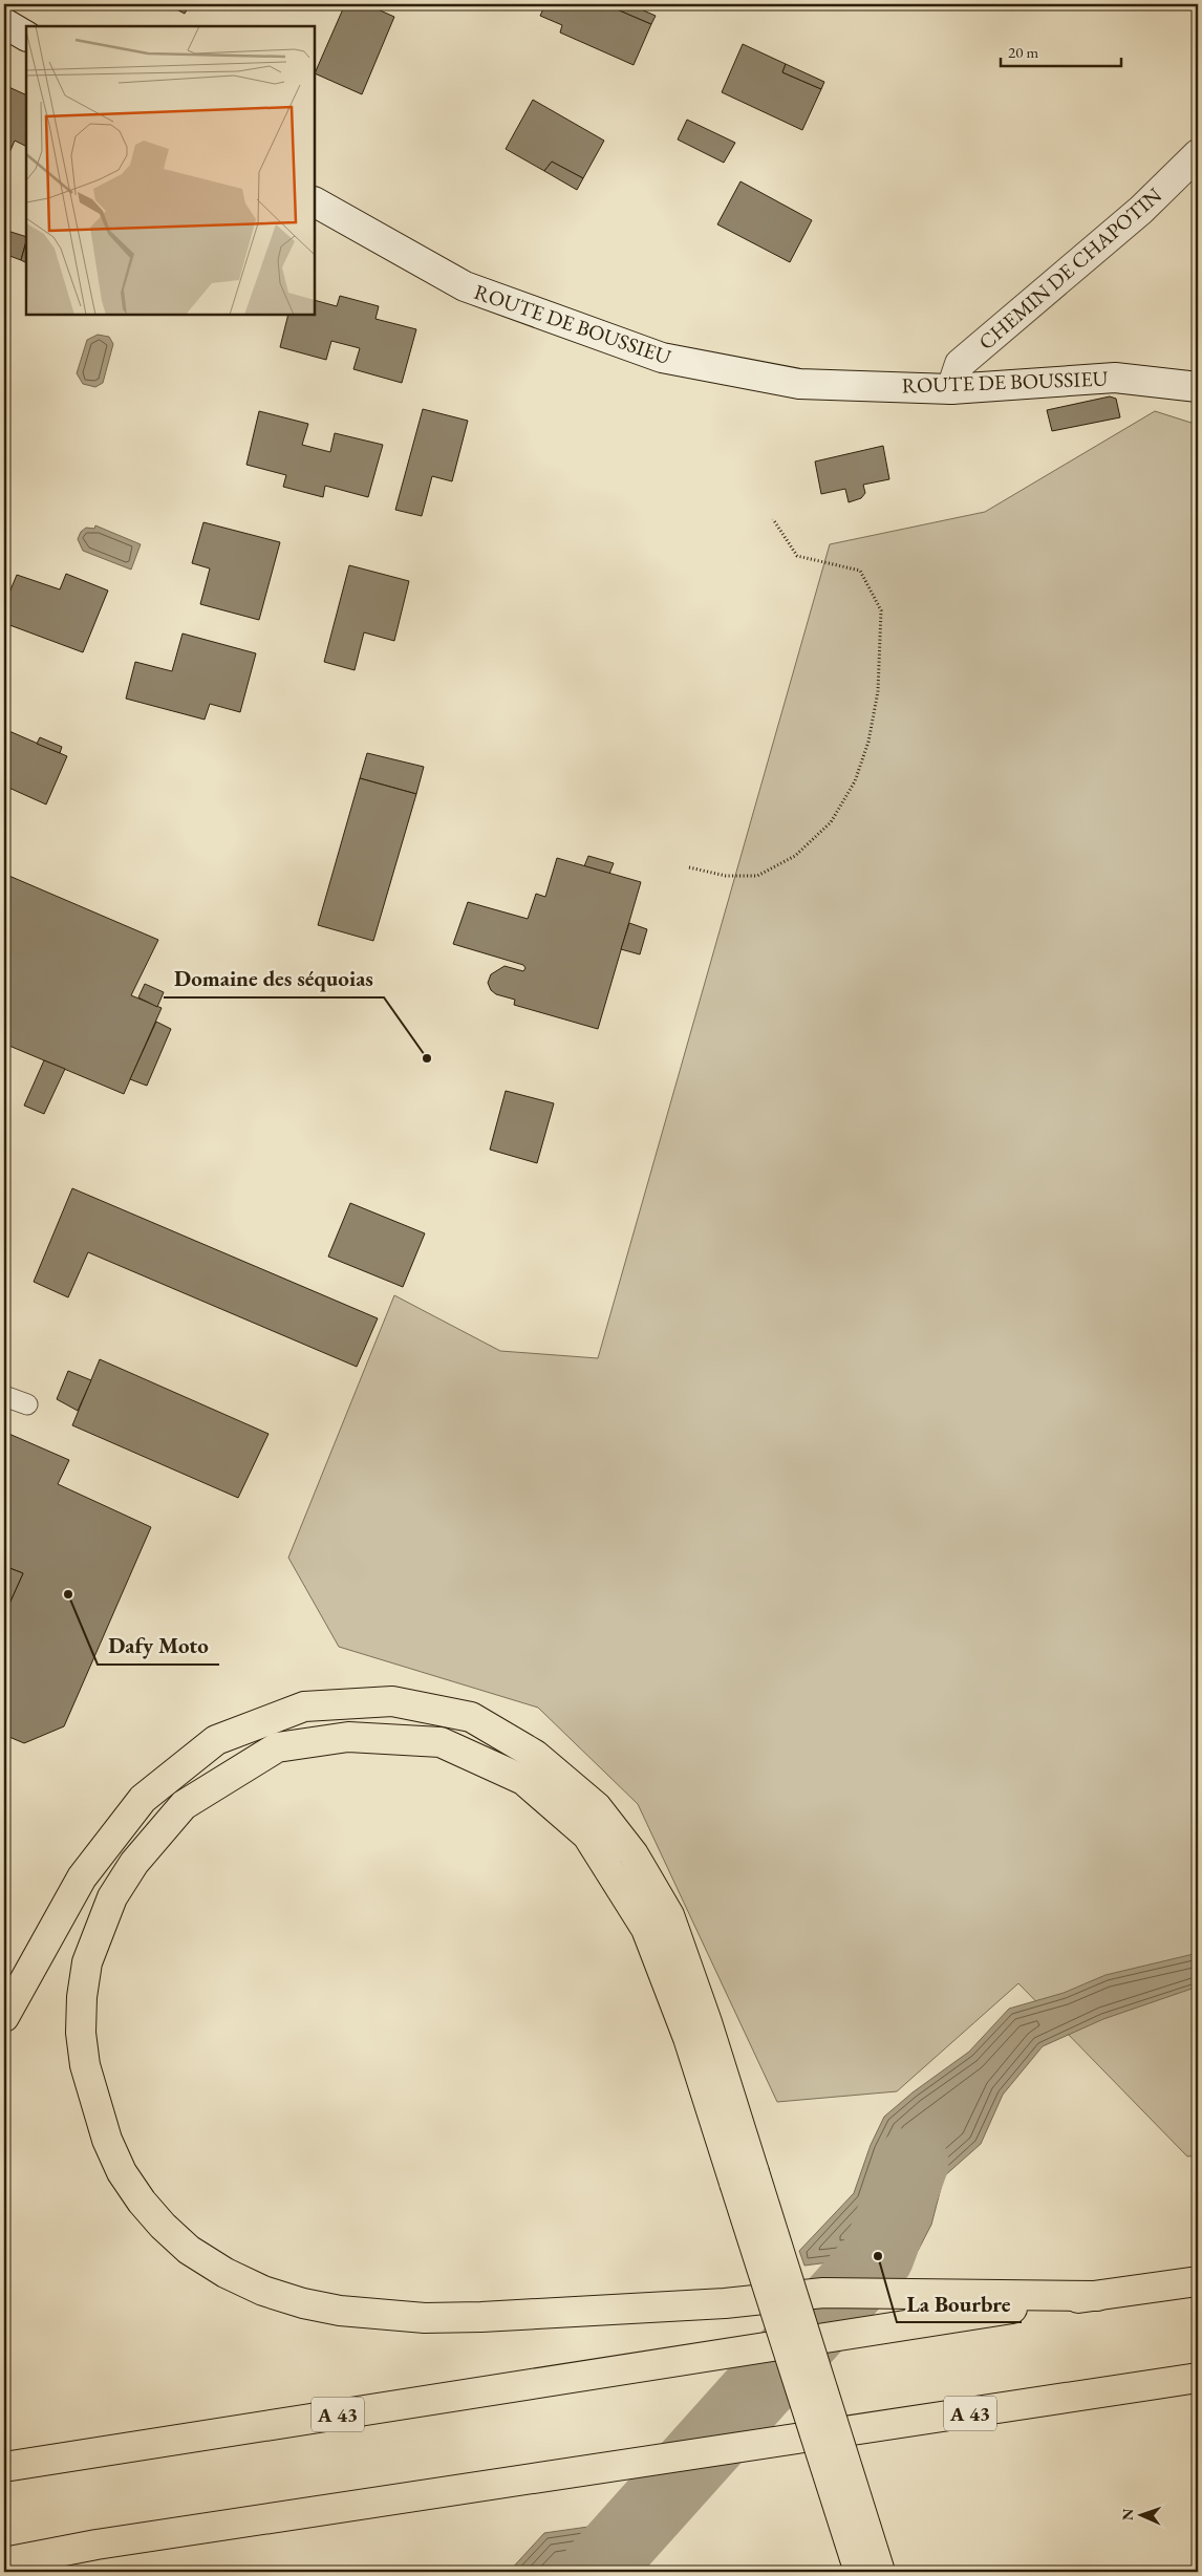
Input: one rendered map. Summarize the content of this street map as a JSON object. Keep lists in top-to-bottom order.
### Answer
{
  "streets": {
    "highway": ["A 43"],
    "street": ["CHEMIN DE CHAPOTIN", "ROUTE DE BOUSSIEU"]
  },
  "crossings": [
    ["CHEMIN DE CHAPOTIN", "ROUTE DE BOUSSIEU"]
  ],
  "places": ["Domaine des séquoias", "Dafy Moto", "La Bourbre"],
  "scale_bar": "20 m",
  "north": "left"
}
